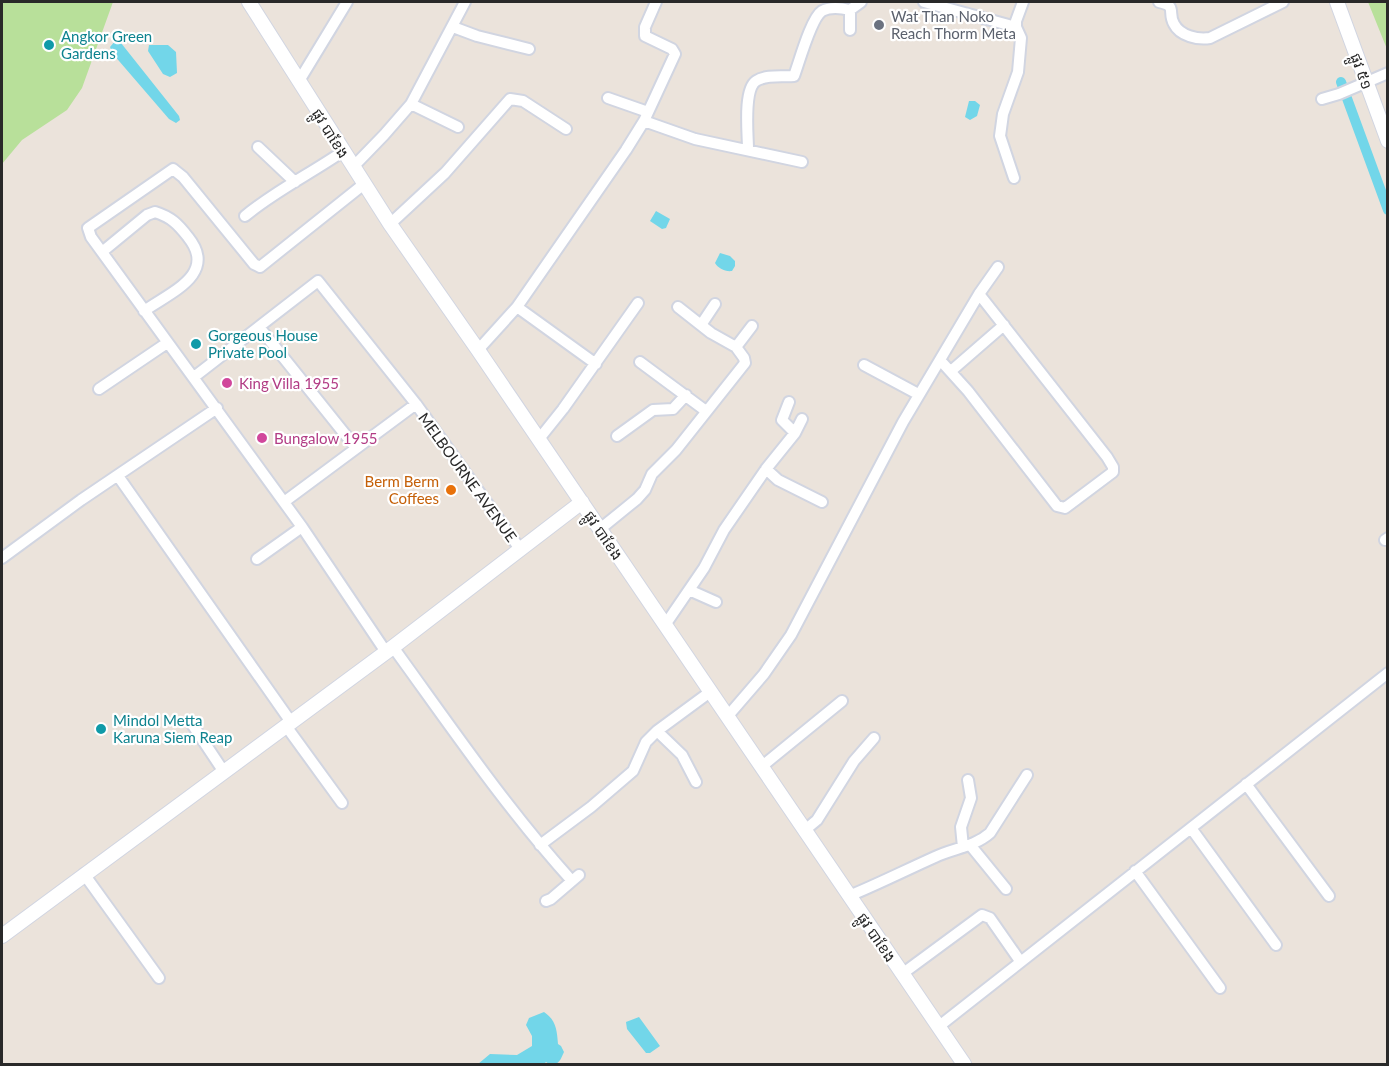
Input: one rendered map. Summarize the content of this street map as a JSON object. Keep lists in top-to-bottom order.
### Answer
{
  "streets": {
    "street": ["ផ្លូវ ៥១", "ផ្លូវ បាខែង", "MELBOURNE AVENUE"]
  },
  "places": [
    "Wat Than Noko Reach Thorm Meta",
    "Angkor Green Gardens",
    "Gorgeous House Private Pool",
    "King Villa 1955",
    "Bungalow 1955",
    "Berm Berm Coffees",
    "Mindol Metta Karuna Siem Reap"
  ]
}
